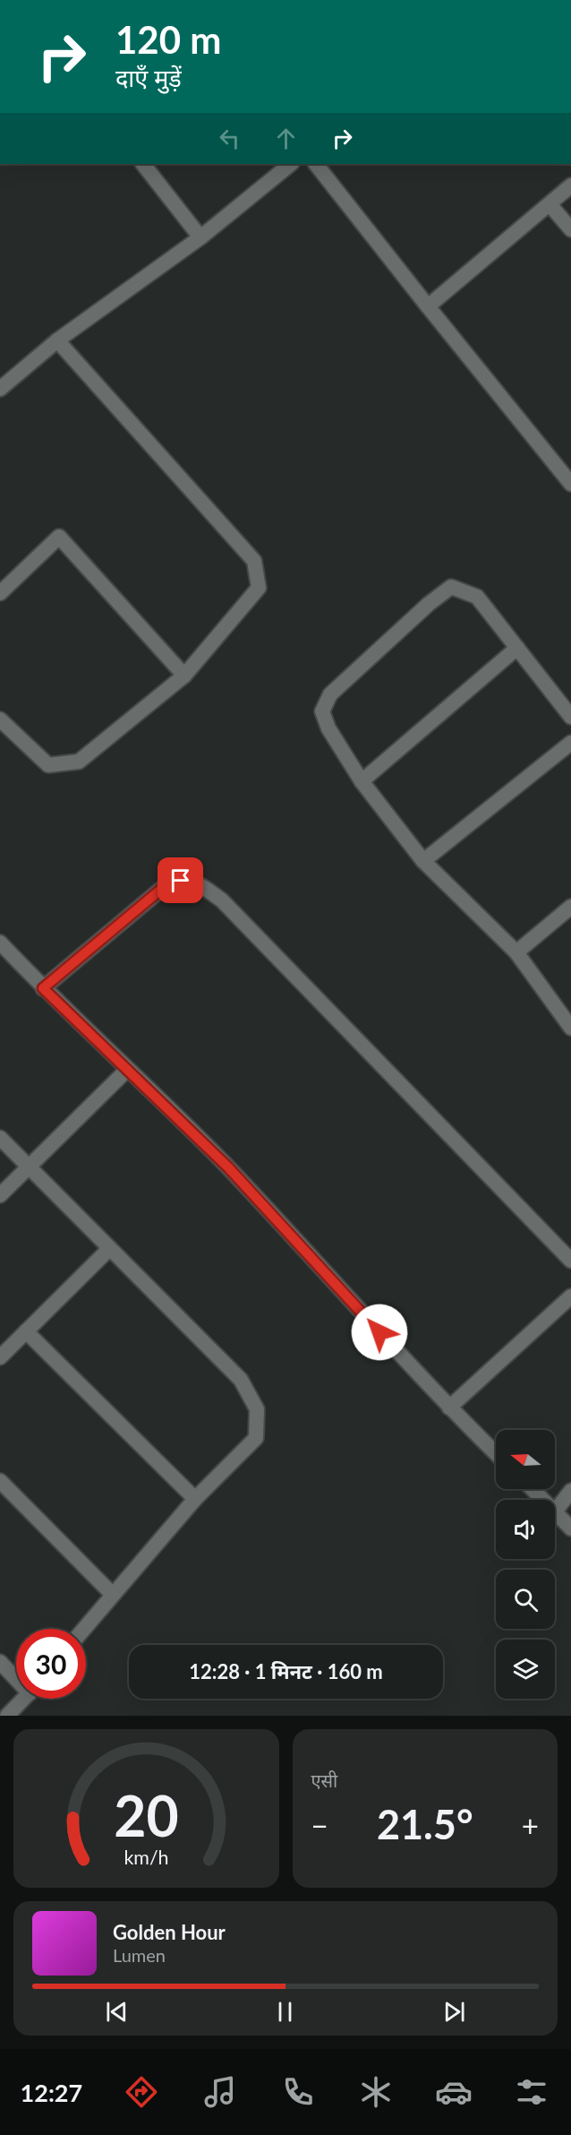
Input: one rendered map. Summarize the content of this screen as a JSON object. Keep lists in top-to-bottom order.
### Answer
{
  "north": "left",
  "page": {
    "turn": ["120 m", "दाएँ मुड़ें"],
    "limit": "30",
    "trip": "12:28 · 1 मिनट · 160 m",
    "tile": "एसी",
    "heat": ["−", "21.5°", "+"],
    "song": ["Golden Hour", "Lumen"],
    "tabs": "12:27",
    "gauge": ["20", "km/h"]
  }
}
